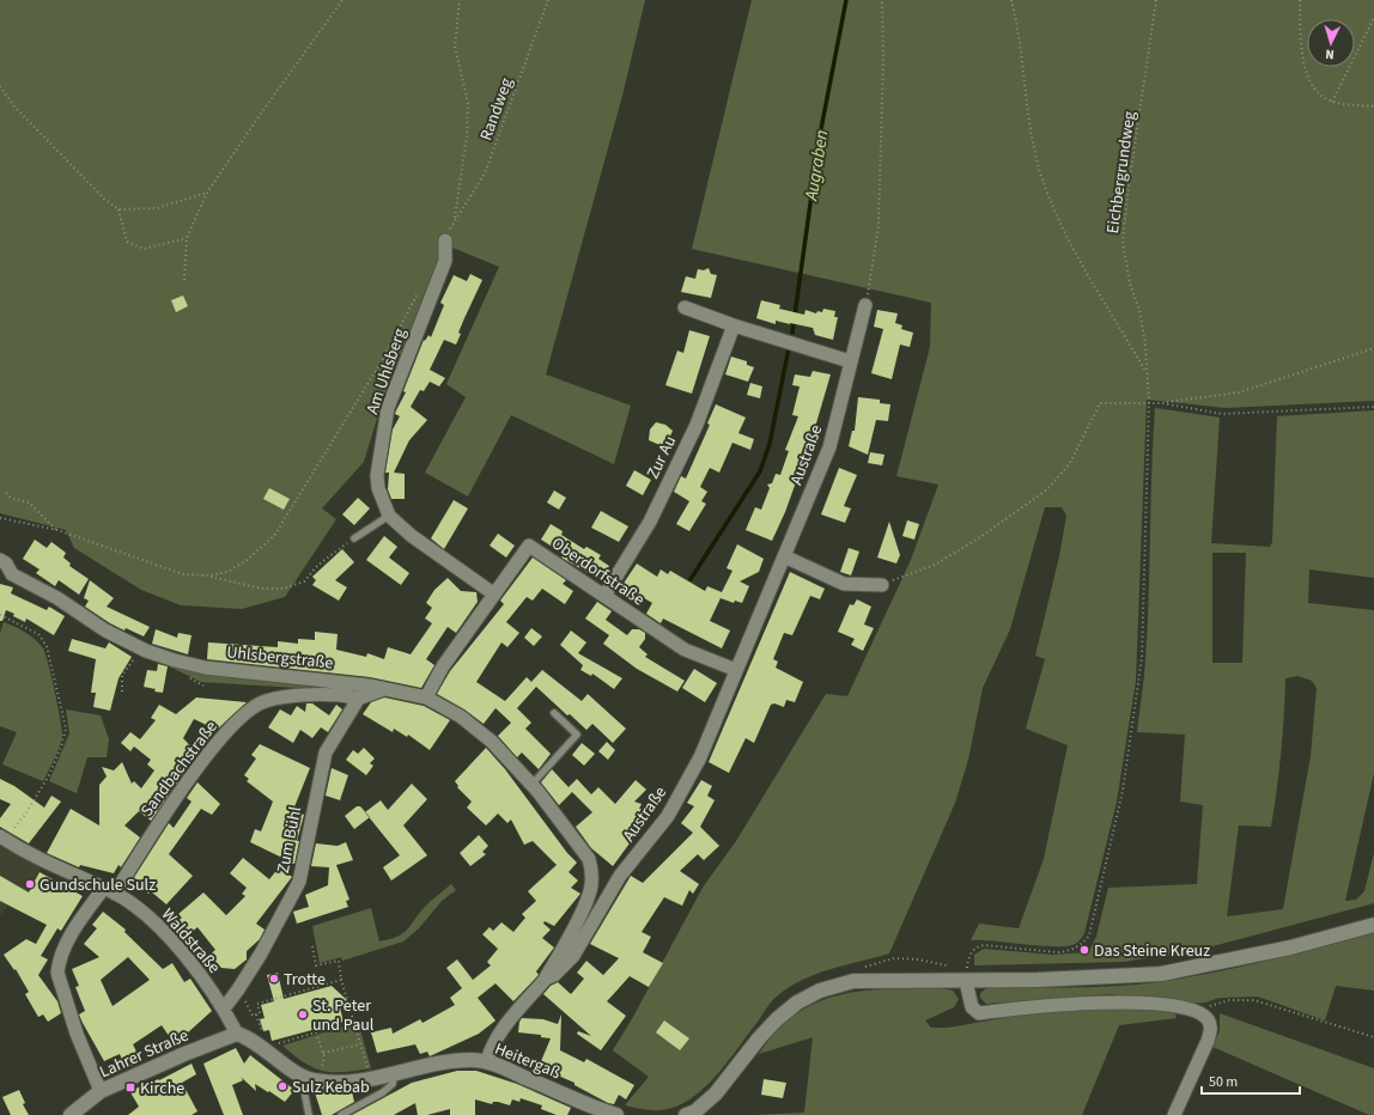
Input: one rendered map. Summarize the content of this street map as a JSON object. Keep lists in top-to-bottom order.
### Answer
{
  "streets": {
    "street": [
      "Am Uhlsberg",
      "Austraße",
      "Zur Au",
      "Oberdorfstraße",
      "Uhlsbergstraße",
      "Sandbachstraße",
      "Zum Bühl",
      "Waldstraße",
      "Lahrer Straße",
      "Heitergaß"
    ],
    "path": ["Randweg", "Eichbergrundweg"]
  },
  "crossings": [
    ["Am Uhlsberg", "Oberdorfstraße"],
    ["Austraße", "Oberdorfstraße"],
    ["Austraße", "Uhlsbergstraße"],
    ["Austraße", "Heitergaß"],
    ["Zur Au", "Oberdorfstraße"],
    ["Oberdorfstraße", "Uhlsbergstraße"],
    ["Uhlsbergstraße", "Sandbachstraße"],
    ["Sandbachstraße", "Zum Bühl"],
    ["Sandbachstraße", "Waldstraße"],
    ["Sandbachstraße", "Lahrer Straße"],
    ["Zum Bühl", "Waldstraße"],
    ["Lahrer Straße", "Heitergaß"]
  ],
  "water": ["Augraben"],
  "places": {
    "other": [
      "Gundschule Sulz",
      "Das Steine Kreuz",
      "Trotte",
      "St. Peter und Paul",
      "Sulz Kebab"
    ],
    "transit": ["Kirche"]
  },
  "scale_bar": "50 m",
  "north": "bottom"
}
